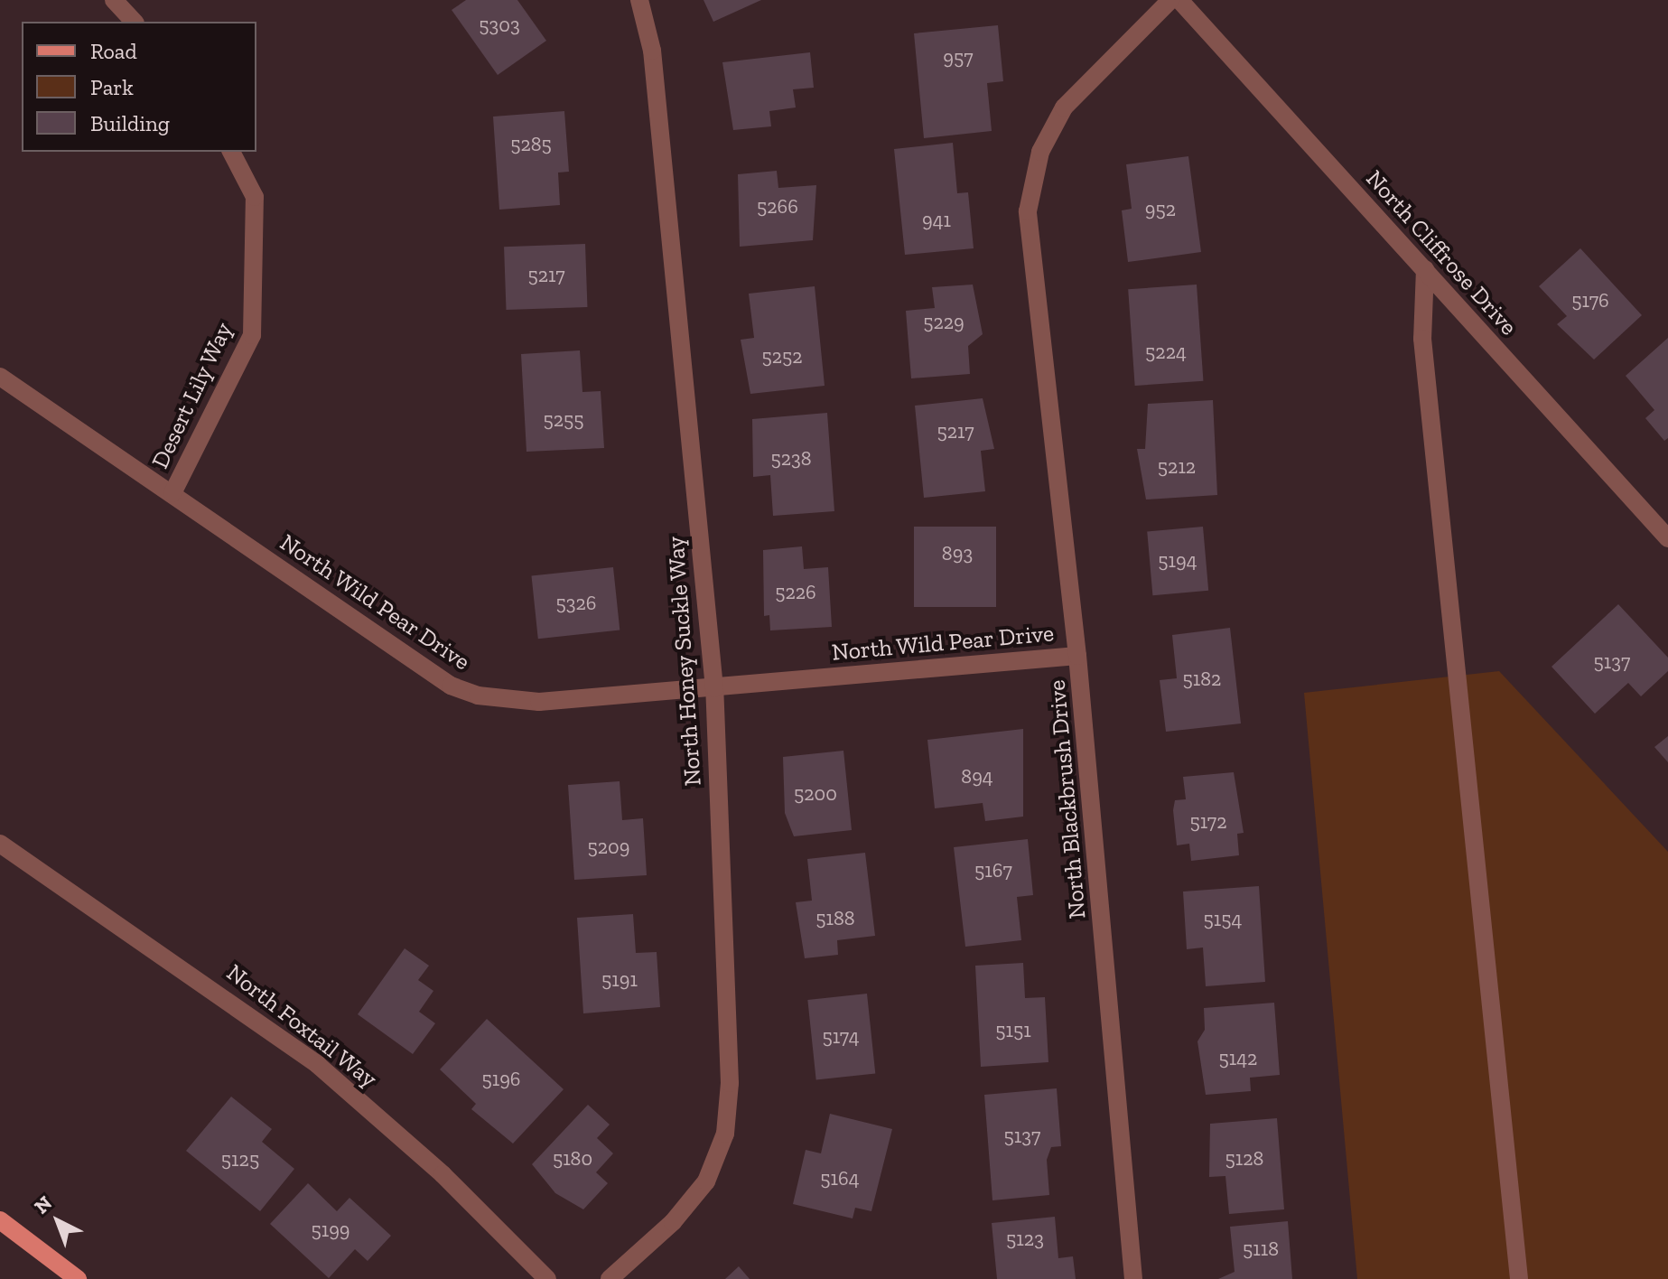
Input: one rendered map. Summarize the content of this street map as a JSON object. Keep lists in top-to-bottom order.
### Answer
{
  "streets": {
    "street": [
      "North Cliffrose Drive",
      "Desert Lily Way",
      "North Wild Pear Drive",
      "North Honey Suckle Way",
      "North Blackbrush Drive",
      "North Foxtail Way"
    ]
  },
  "crossings": [
    ["Desert Lily Way", "North Wild Pear Drive"],
    ["North Wild Pear Drive", "North Honey Suckle Way"],
    ["North Wild Pear Drive", "North Blackbrush Drive"]
  ],
  "house_numbers": [
    "5303",
    "957",
    "5285",
    "5266",
    "952",
    "941",
    "5217",
    "5176",
    "5229",
    "5224",
    "5252",
    "5255",
    "5217",
    "5238",
    "5212",
    "893",
    "5194",
    "5226",
    "5326",
    "5137",
    "5182",
    "894",
    "5200",
    "5172",
    "5209",
    "5167",
    "5188",
    "5154",
    "5191",
    "5151",
    "5174",
    "5142",
    "5196",
    "5137",
    "5180",
    "5128",
    "5125",
    "5164",
    "5199",
    "5123",
    "5118"
  ],
  "legend": ["Road", "Park", "Building"],
  "north": "top left"
}
